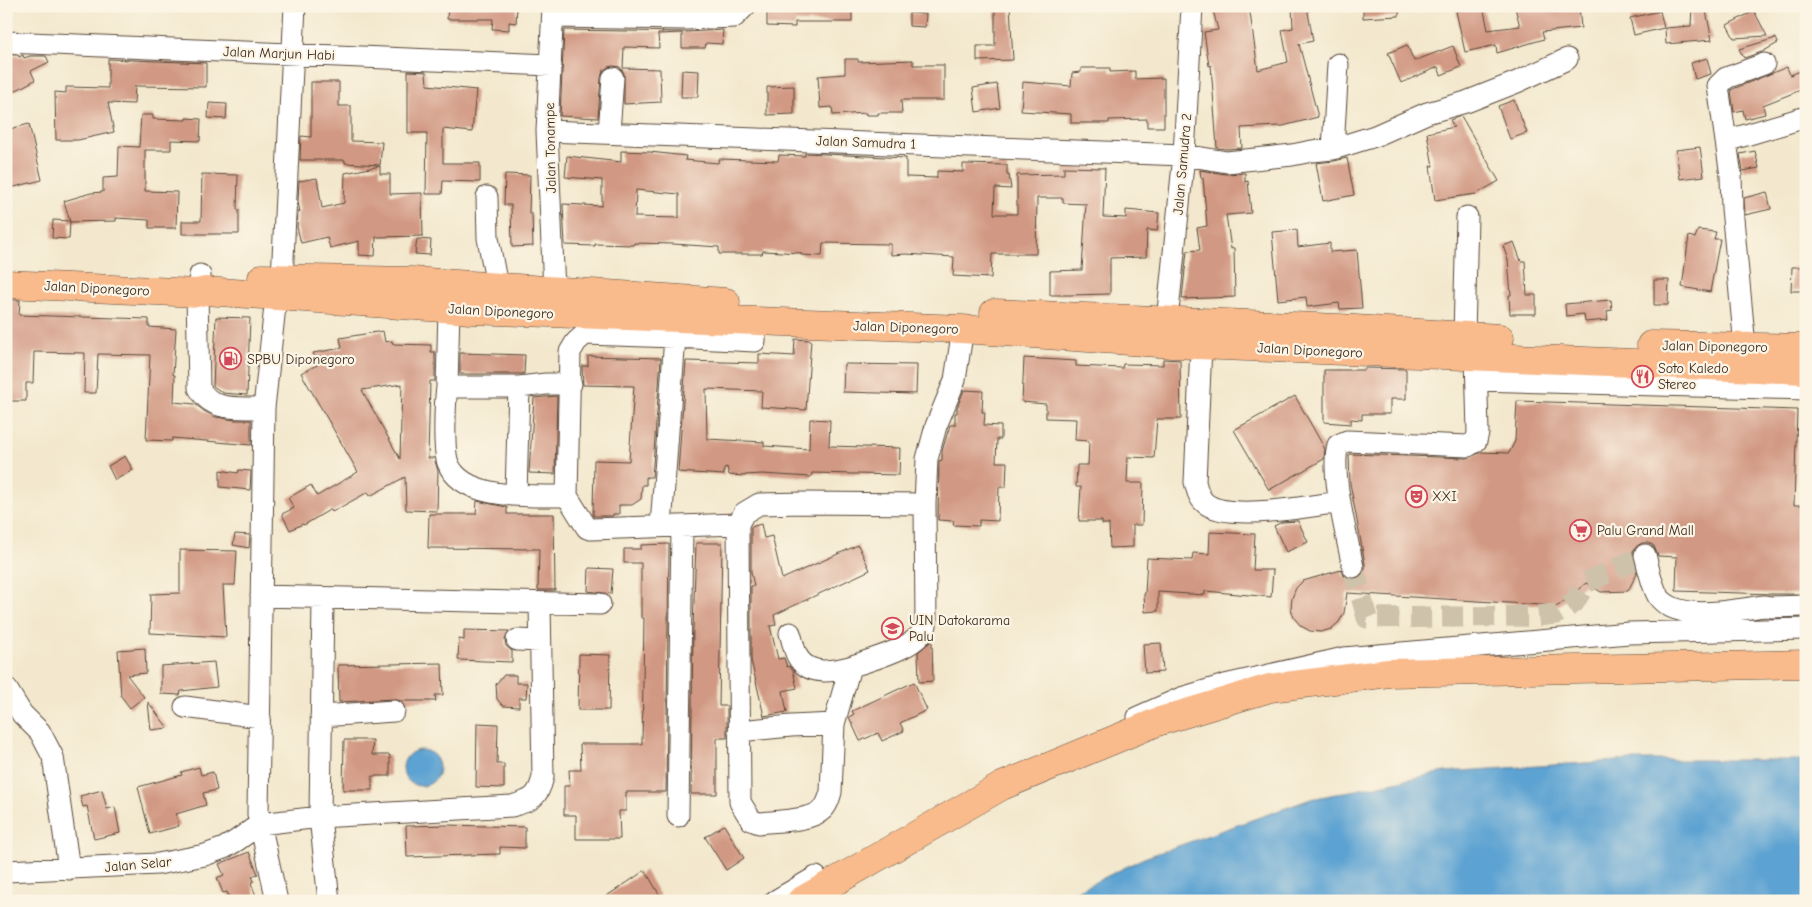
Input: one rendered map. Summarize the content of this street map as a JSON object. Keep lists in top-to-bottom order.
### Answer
{
  "streets": {
    "main road": ["Jalan Diponegoro"],
    "street": [
      "Jalan Marjun Habi",
      "Jalan Samudra 1",
      "Jalan Tonampe",
      "Jalan Samudra 2",
      "Jalan Selar"
    ]
  },
  "crossings": [
    ["Jalan Marjun Habi", "Jalan Tonampe"],
    ["Jalan Samudra 1", "Jalan Tonampe"],
    ["Jalan Samudra 1", "Jalan Samudra 2"],
    ["Jalan Tonampe", "Jalan Diponegoro"],
    ["Jalan Samudra 2", "Jalan Diponegoro"]
  ],
  "places": {
    "fuel station": ["SPBU Diponegoro"],
    "restaurant": ["Soto Kaledo Stereo"],
    "theatre": ["XXI"],
    "supermarket": ["Palu Grand Mall"],
    "school or university": ["UIN Datokarama Palu"]
  }
}
